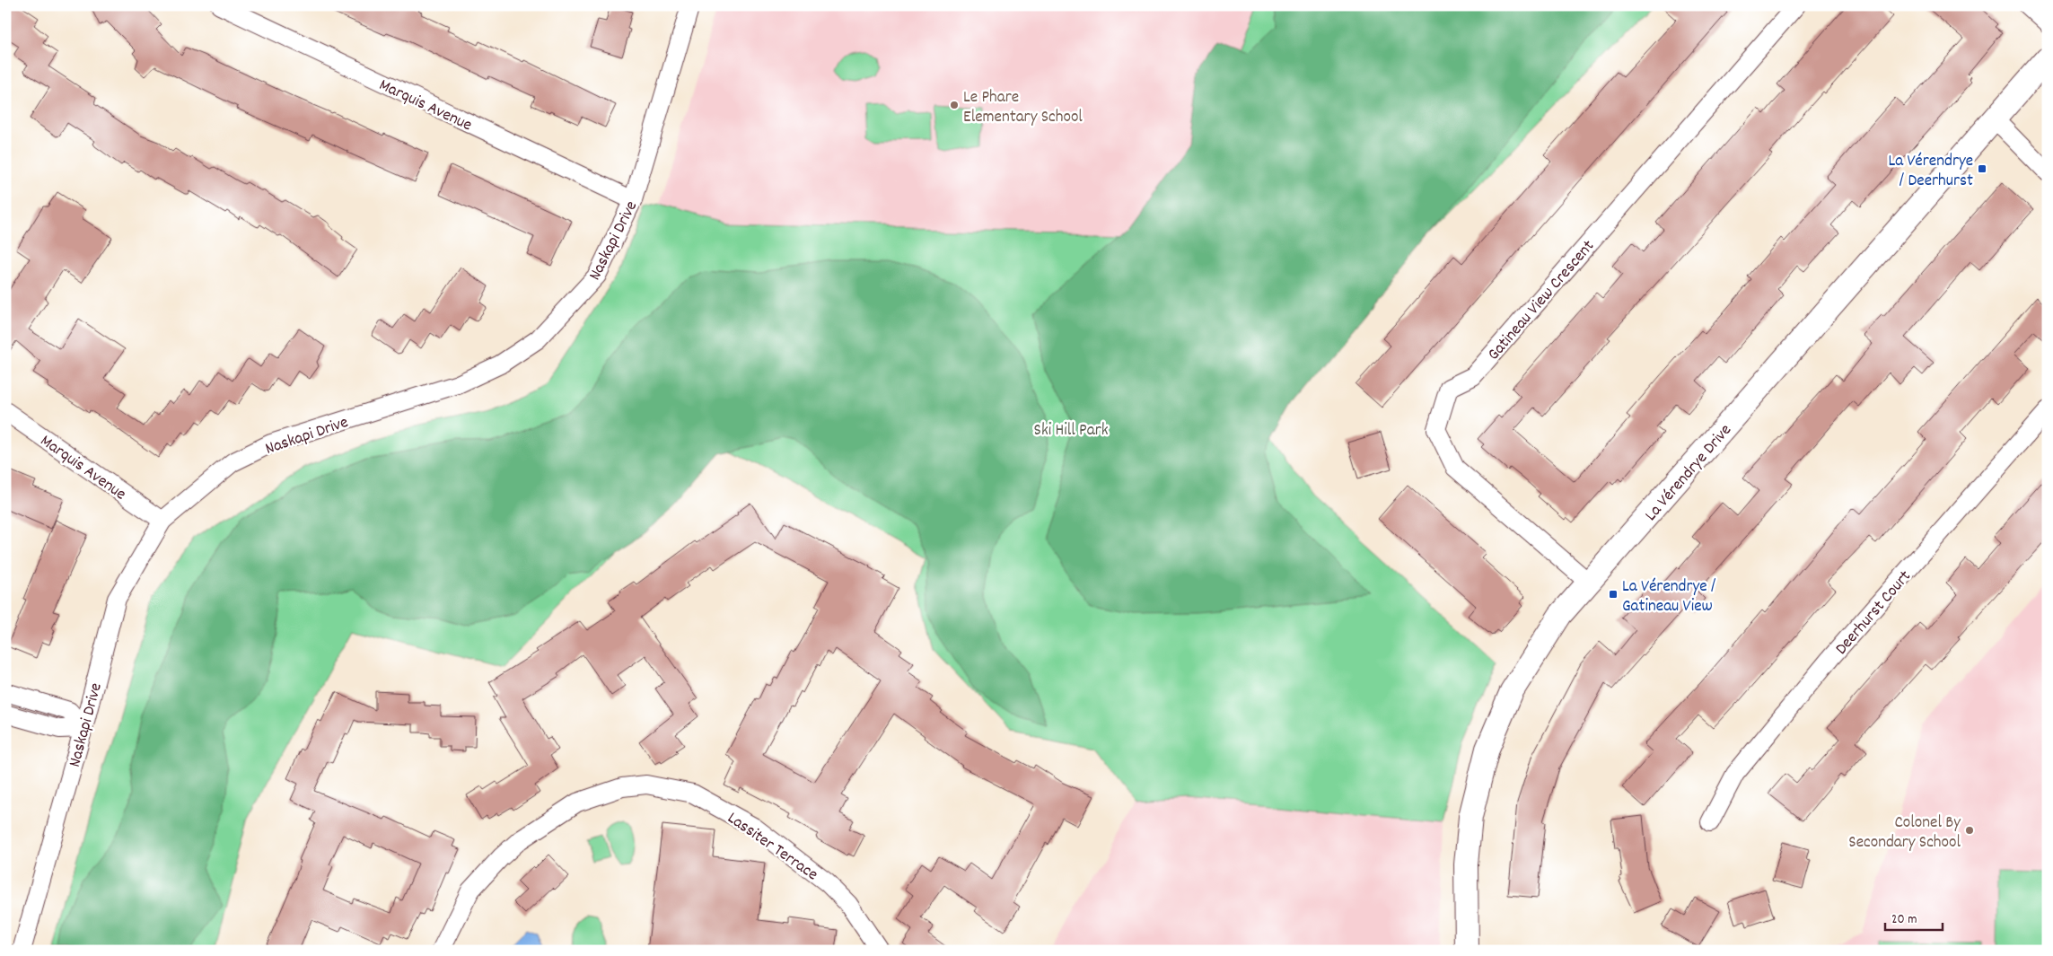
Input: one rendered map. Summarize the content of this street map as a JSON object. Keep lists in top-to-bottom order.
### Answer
{
  "streets": {
    "street": [
      "Marquis Avenue",
      "Naskapi Drive",
      "Gatineau View Crescent",
      "La Vérendrye Drive",
      "Deerhurst Court",
      "Lassiter Terrace"
    ]
  },
  "crossings": [
    ["Marquis Avenue", "Naskapi Drive"],
    ["Gatineau View Crescent", "La Vérendrye Drive"]
  ],
  "parks": ["Ski Hill Park"],
  "places": {
    "other": ["Le Phare Elementary School", "Colonel By Secondary School"],
    "transit": ["La Vérendrye / Deerhurst", "La Vérendrye / Gatineau View"]
  },
  "scale_bar": "20 m"
}
